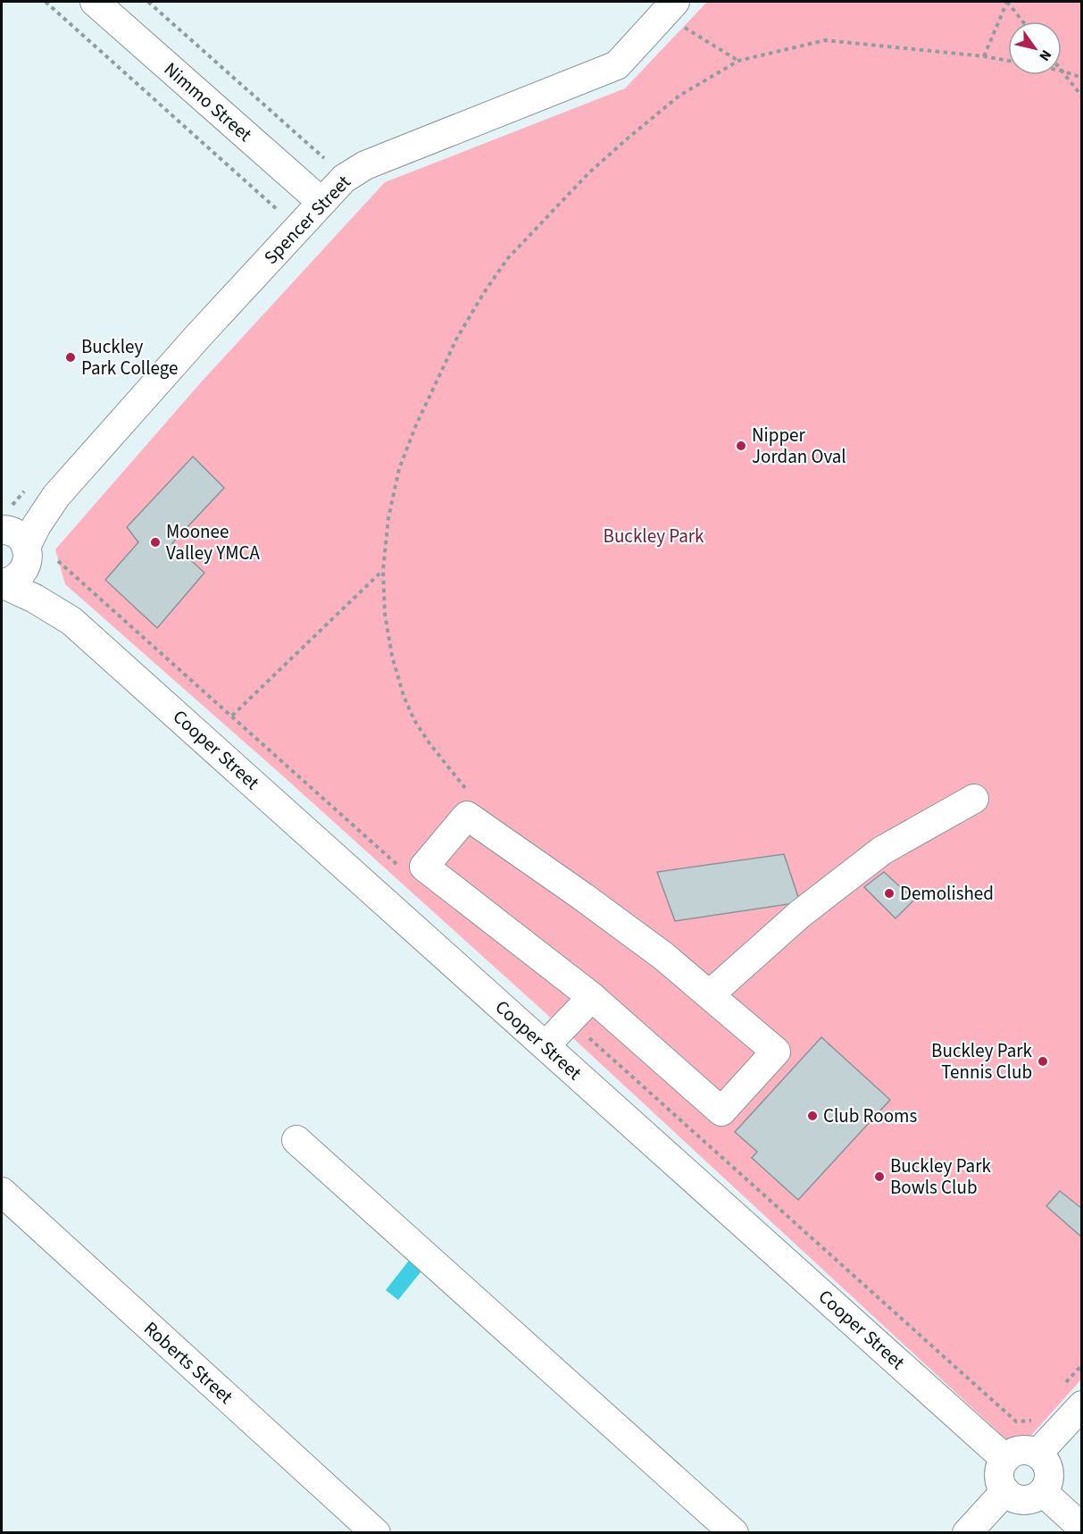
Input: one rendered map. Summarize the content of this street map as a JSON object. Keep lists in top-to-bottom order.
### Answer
{
  "streets": {
    "street": [
      "Nimmo Street",
      "Spencer Street",
      "Cooper Street",
      "Roberts Street"
    ]
  },
  "crossings": [
    ["Nimmo Street", "Spencer Street"],
    ["Spencer Street", "Cooper Street"]
  ],
  "parks": ["Buckley Park"],
  "places": [
    "Buckley Park College",
    "Nipper Jordan Oval",
    "Moonee Valley YMCA",
    "Demolished",
    "Buckley Park Tennis Club",
    "Club Rooms",
    "Buckley Park Bowls Club"
  ],
  "north": "bottom right"
}
